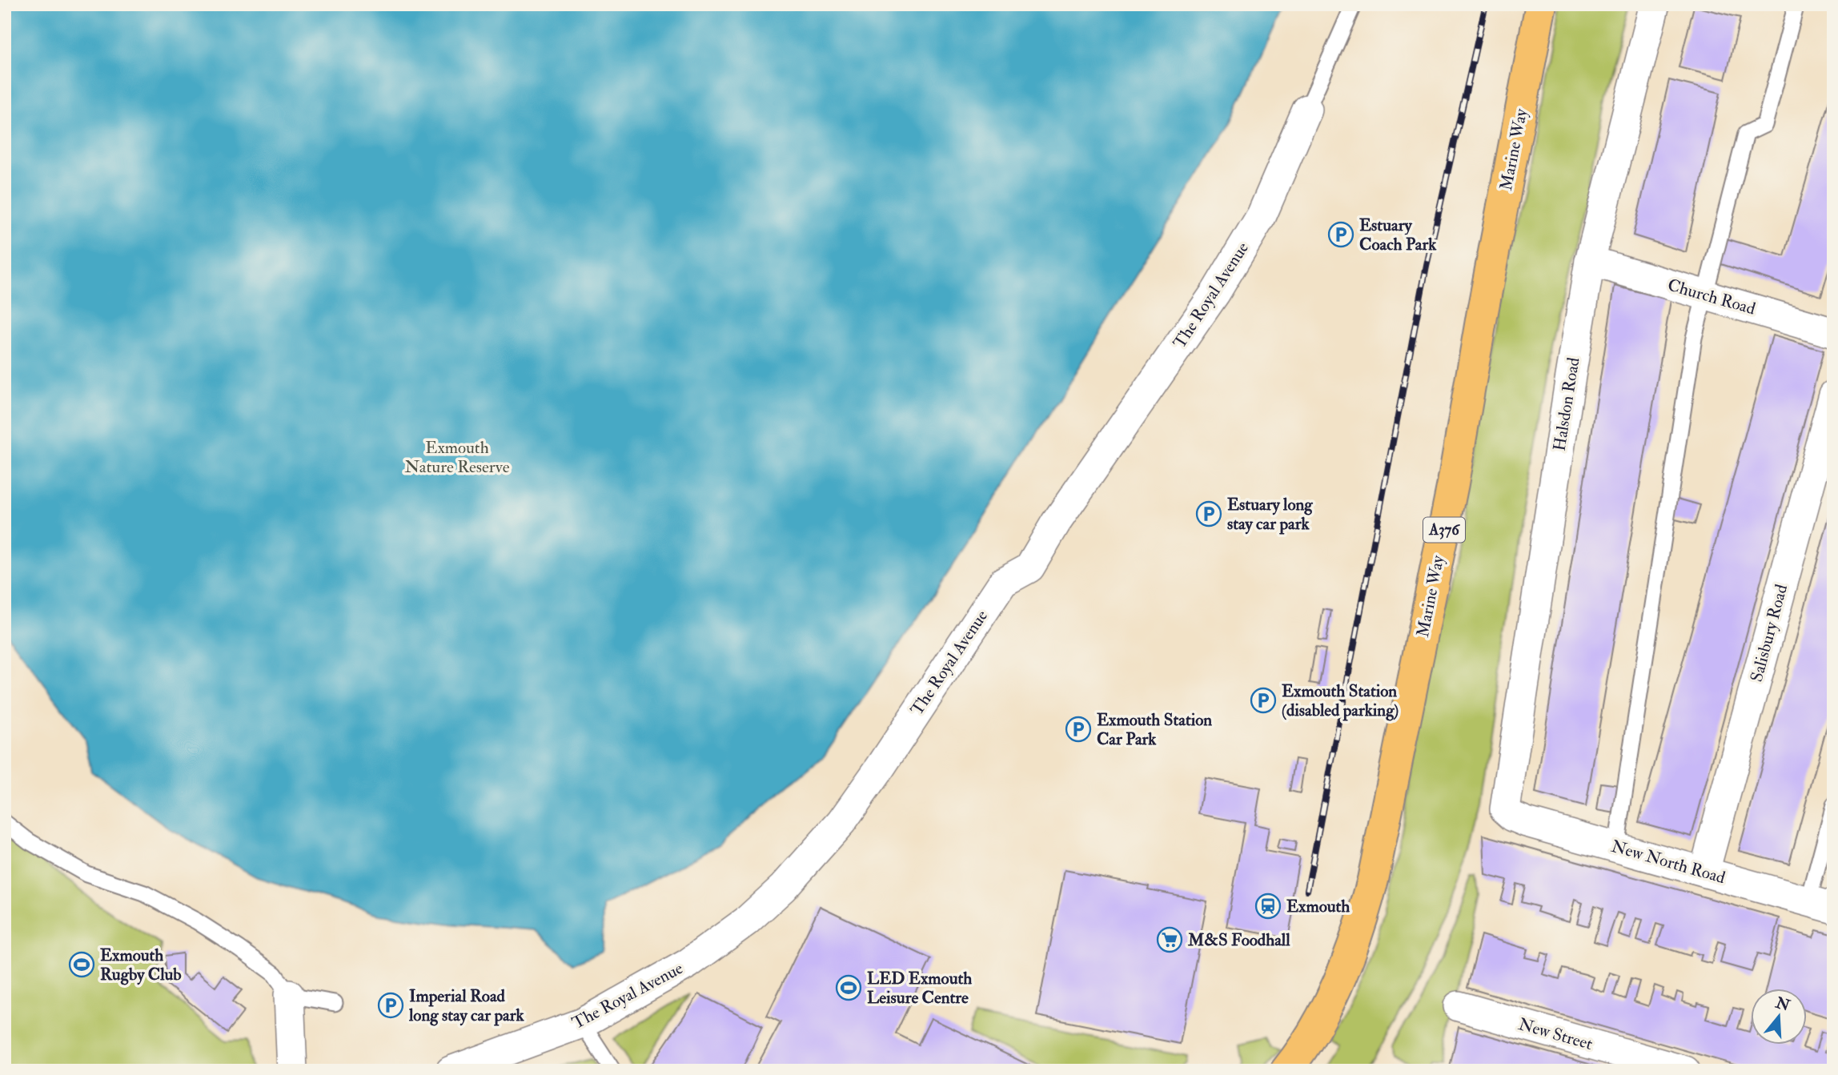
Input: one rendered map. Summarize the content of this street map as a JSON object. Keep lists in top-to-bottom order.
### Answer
{
  "streets": {
    "highway": ["Marine Way", "A376"],
    "street": [
      "The Royal Avenue",
      "Church Road",
      "Halsdon Road",
      "Salisbury Road",
      "New North Road",
      "New Street"
    ]
  },
  "crossings": [
    ["Church Road", "Halsdon Road"],
    ["Halsdon Road", "New North Road"],
    ["Salisbury Road", "New North Road"]
  ],
  "parks": ["Exmouth Nature Reserve"],
  "places": {
    "parking": [
      "Estuary Coach Park",
      "Estuary long stay car park",
      "Exmouth Station (disabled parking)",
      "Exmouth Station Car Park",
      "Imperial Road long stay car park"
    ],
    "station": ["Exmouth"],
    "supermarket": ["M&S Foodhall"],
    "sports": ["Exmouth Rugby Club", "LED Exmouth Leisure Centre"]
  },
  "north": "top"
}
